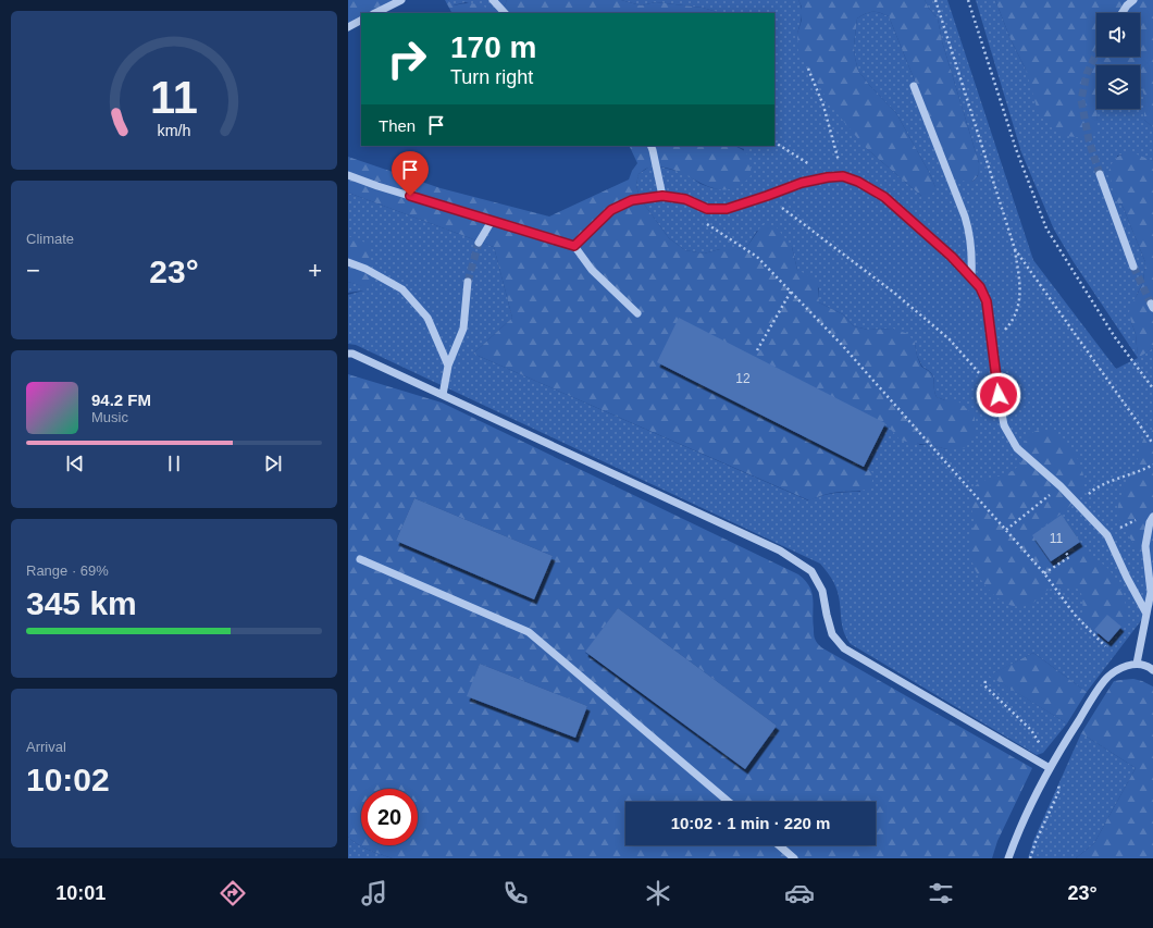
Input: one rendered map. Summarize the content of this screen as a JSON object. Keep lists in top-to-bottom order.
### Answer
{
  "house_numbers": ["12", "11"],
  "page": {
    "turn": ["170 m", "Turn right"],
    "then": "Then",
    "tile": [
      "Climate",
      ["Range · 69%", "345 km"],
      ["Arrival", "10:02"]
    ],
    "heat": ["−", "23°", "+"],
    "song": ["94.2 FM", "Music"],
    "limit": "20",
    "trip": "10:02 · 1 min · 220 m",
    "tabs": ["10:01", "23°"],
    "gauge": ["11", "km/h"]
  }
}
